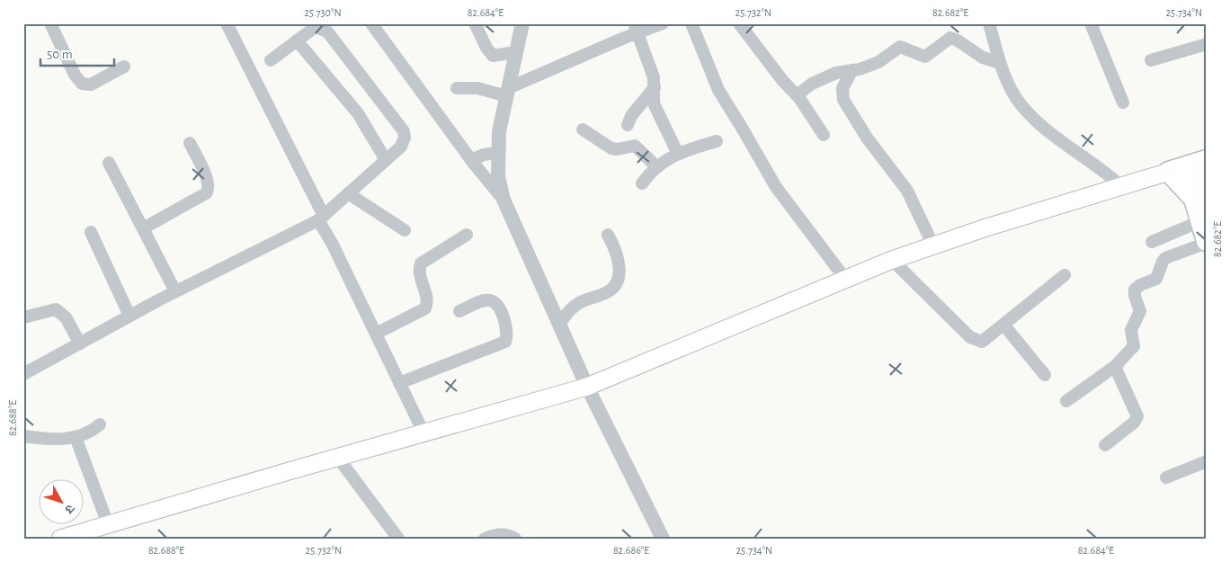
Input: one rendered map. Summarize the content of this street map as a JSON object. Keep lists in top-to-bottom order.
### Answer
{
  "scale_bar": "50 m",
  "north": "bottom right",
  "coordinates": [
    "25.730°N",
    "82.684°E",
    "25.732°N",
    "82.682°E",
    "25.734°N",
    "82.688°E",
    "82.686°E"
  ]
}
